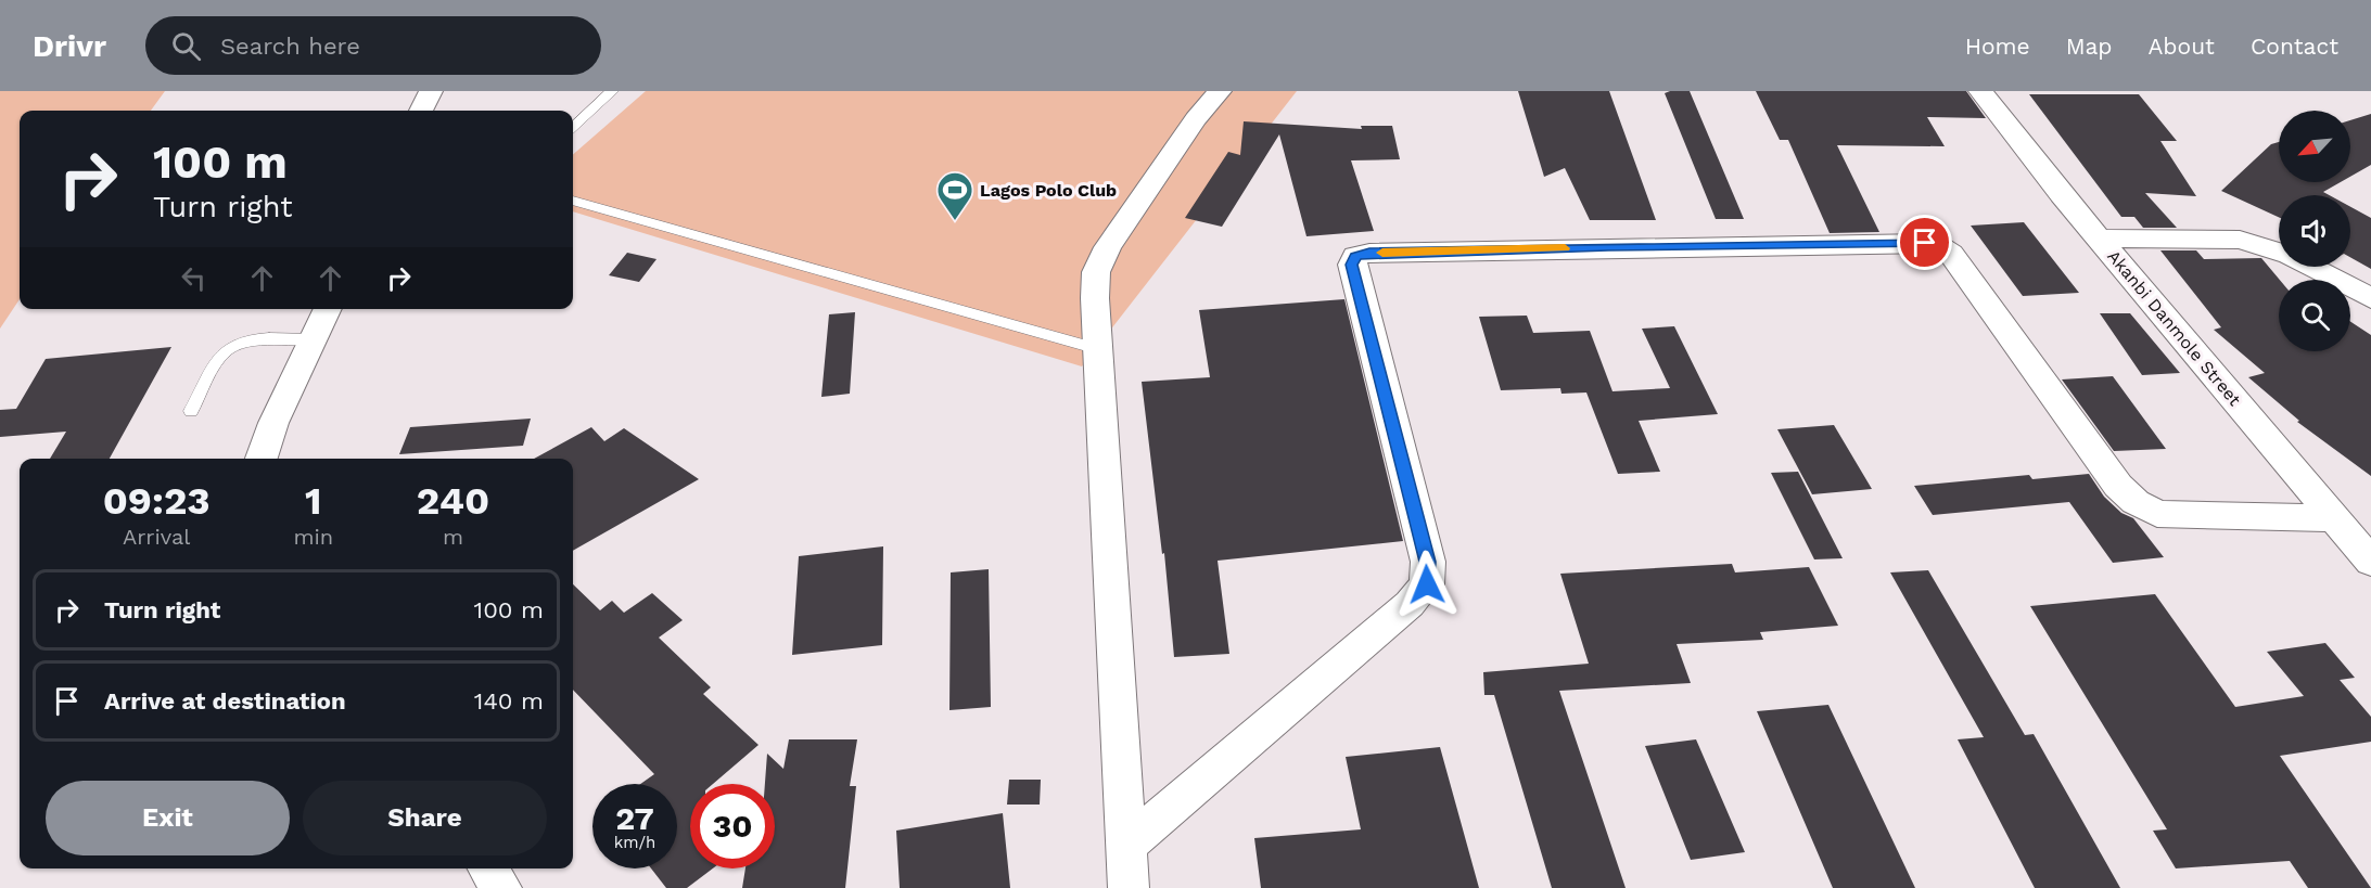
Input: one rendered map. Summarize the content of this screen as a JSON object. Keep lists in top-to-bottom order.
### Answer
{
  "streets": {
    "street": ["Akanbi Danmole Street"]
  },
  "places": {
    "sports": ["Lagos Polo Club"]
  },
  "north": "bottom left",
  "page": {
    "header": "Drivr",
    "search": "Search here",
    "nav": [
      "Home",
      "Map",
      "About",
      "Contact"
    ],
    "turn": ["100 m", "Turn right"],
    "eta": [
      "09:23",
      "Arrival",
      "1",
      "min",
      "240",
      "m"
    ],
    "list": [
      {
        "name": "Turn right",
        "value": "100 m"
      },
      {
        "name": "Arrive at destination",
        "value": "140 m"
      }
    ],
    "buttons": ["Exit", "Share"],
    "speed": "27 km/h",
    "limit": "30"
  }
}
